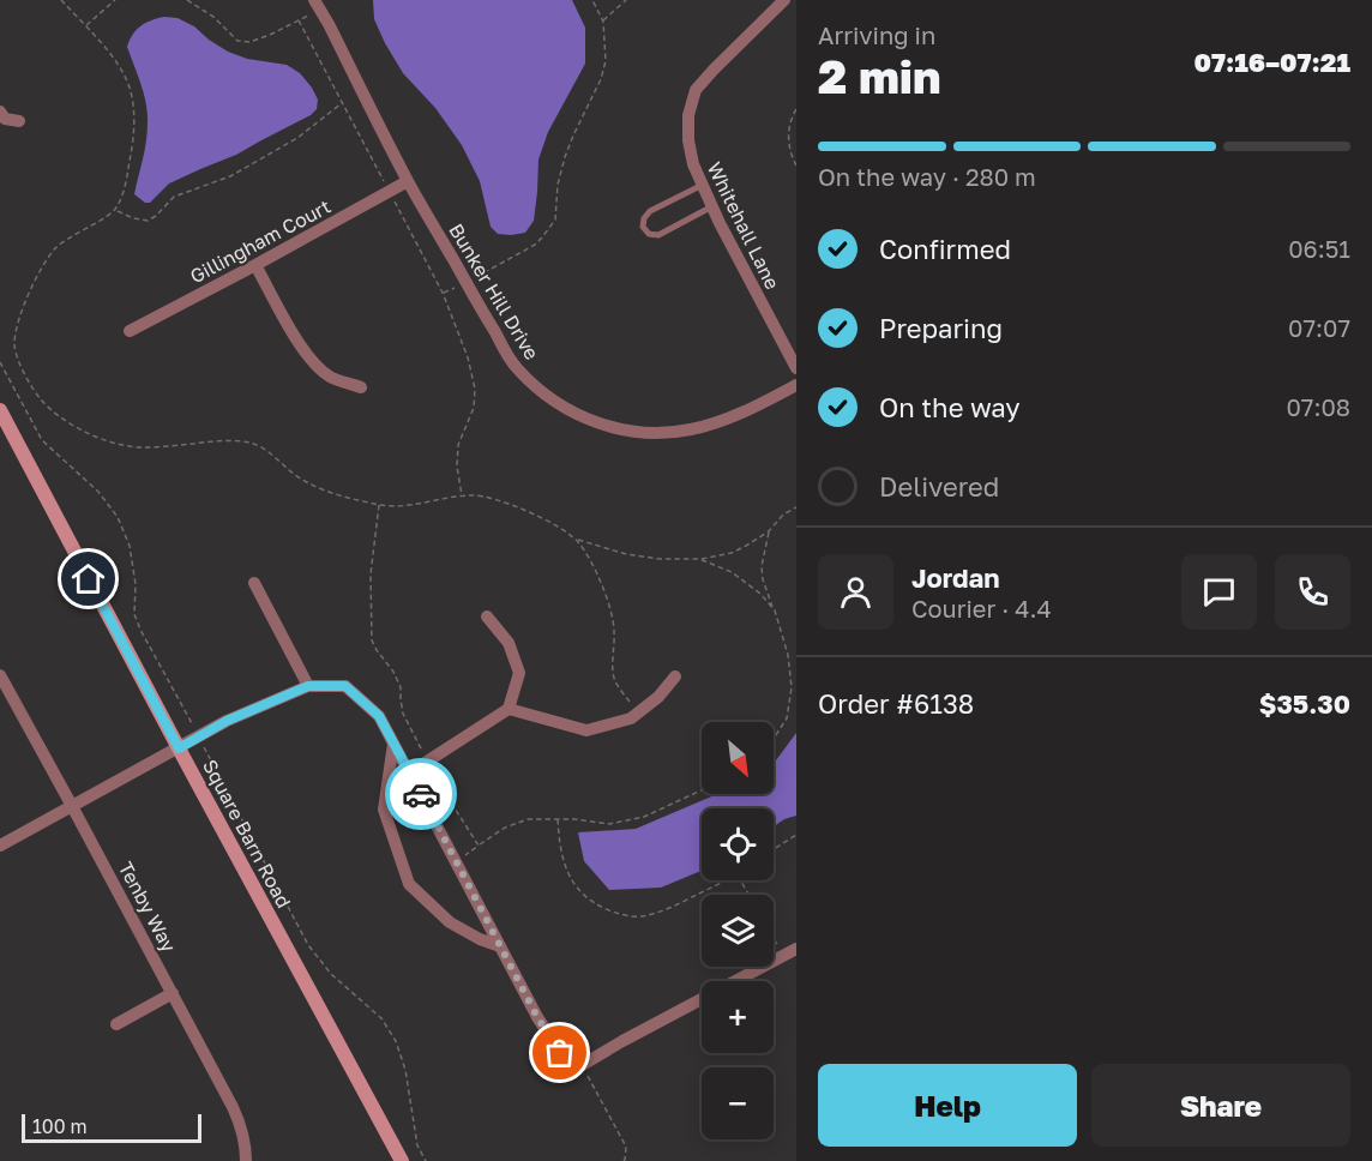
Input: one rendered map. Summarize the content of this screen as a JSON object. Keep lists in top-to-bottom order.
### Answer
{
  "streets": {
    "street": [
      "Whitehall Lane",
      "Gillingham Court",
      "Bunker Hill Drive",
      "Square Barn Road",
      "Tenby Way"
    ]
  },
  "crossings": [
    ["Gillingham Court", "Bunker Hill Drive"]
  ],
  "scale_bar": "100 m",
  "north": "bottom right",
  "page": {
    "heading": ["2 min", "Arriving in", "07:16–07:21"],
    "panel": [
      "Jordan",
      "Courier · 4.4",
      "Order #6138",
      "$35.30"
    ],
    "bar": "On the way · 280 m",
    "list": [
      ["Confirmed", "06:51"],
      ["Preparing", "07:07"],
      ["On the way", "07:08"],
      "Delivered"
    ],
    "map_buttons": ["+", "−"],
    "buttons": ["Help", "Share"],
    "scale": "100 m"
  }
}
